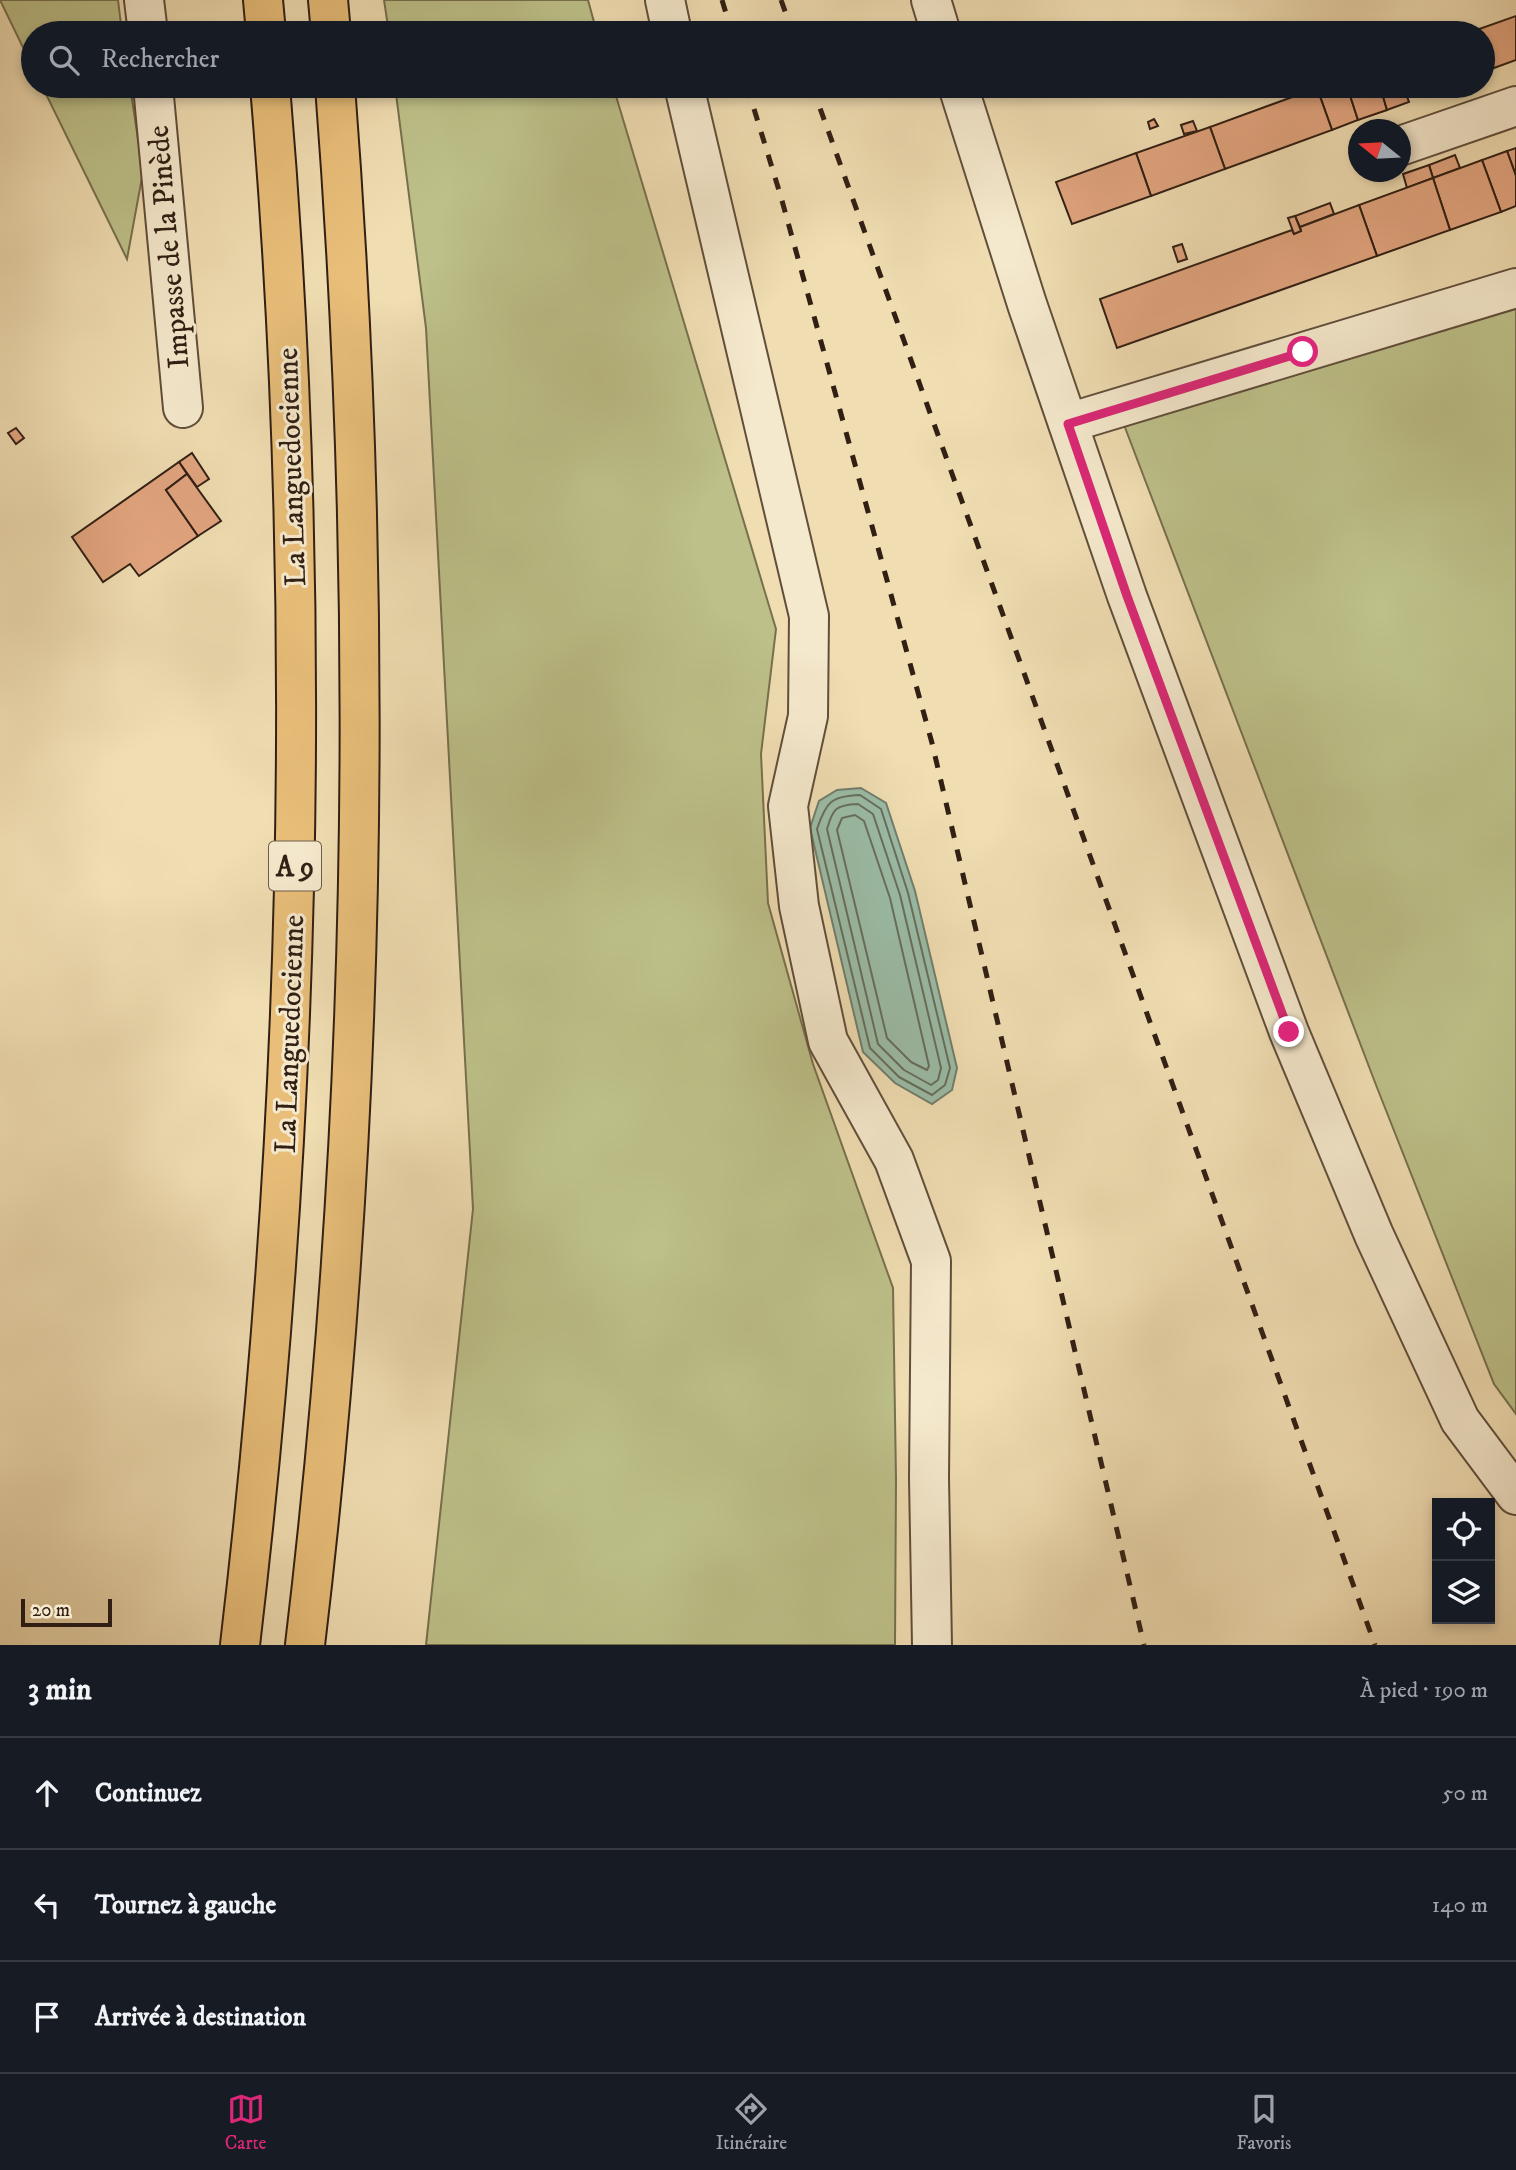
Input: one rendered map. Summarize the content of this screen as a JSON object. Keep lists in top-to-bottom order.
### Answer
{
  "streets": {
    "highway": ["La Languedocienne", "A 9"],
    "street": ["Impasse de la Pinède"]
  },
  "scale_bar": "20 m",
  "north": "left",
  "page": {
    "search": "Rechercher",
    "scale": "20 m",
    "heading": ["3 min", "À pied · 190 m"],
    "list": [
      ["Continuez", "50 m"],
      ["Tournez à gauche", "140 m"],
      "Arrivée à destination"
    ],
    "nav": ["Carte", "Itinéraire", "Favoris"]
  }
}
